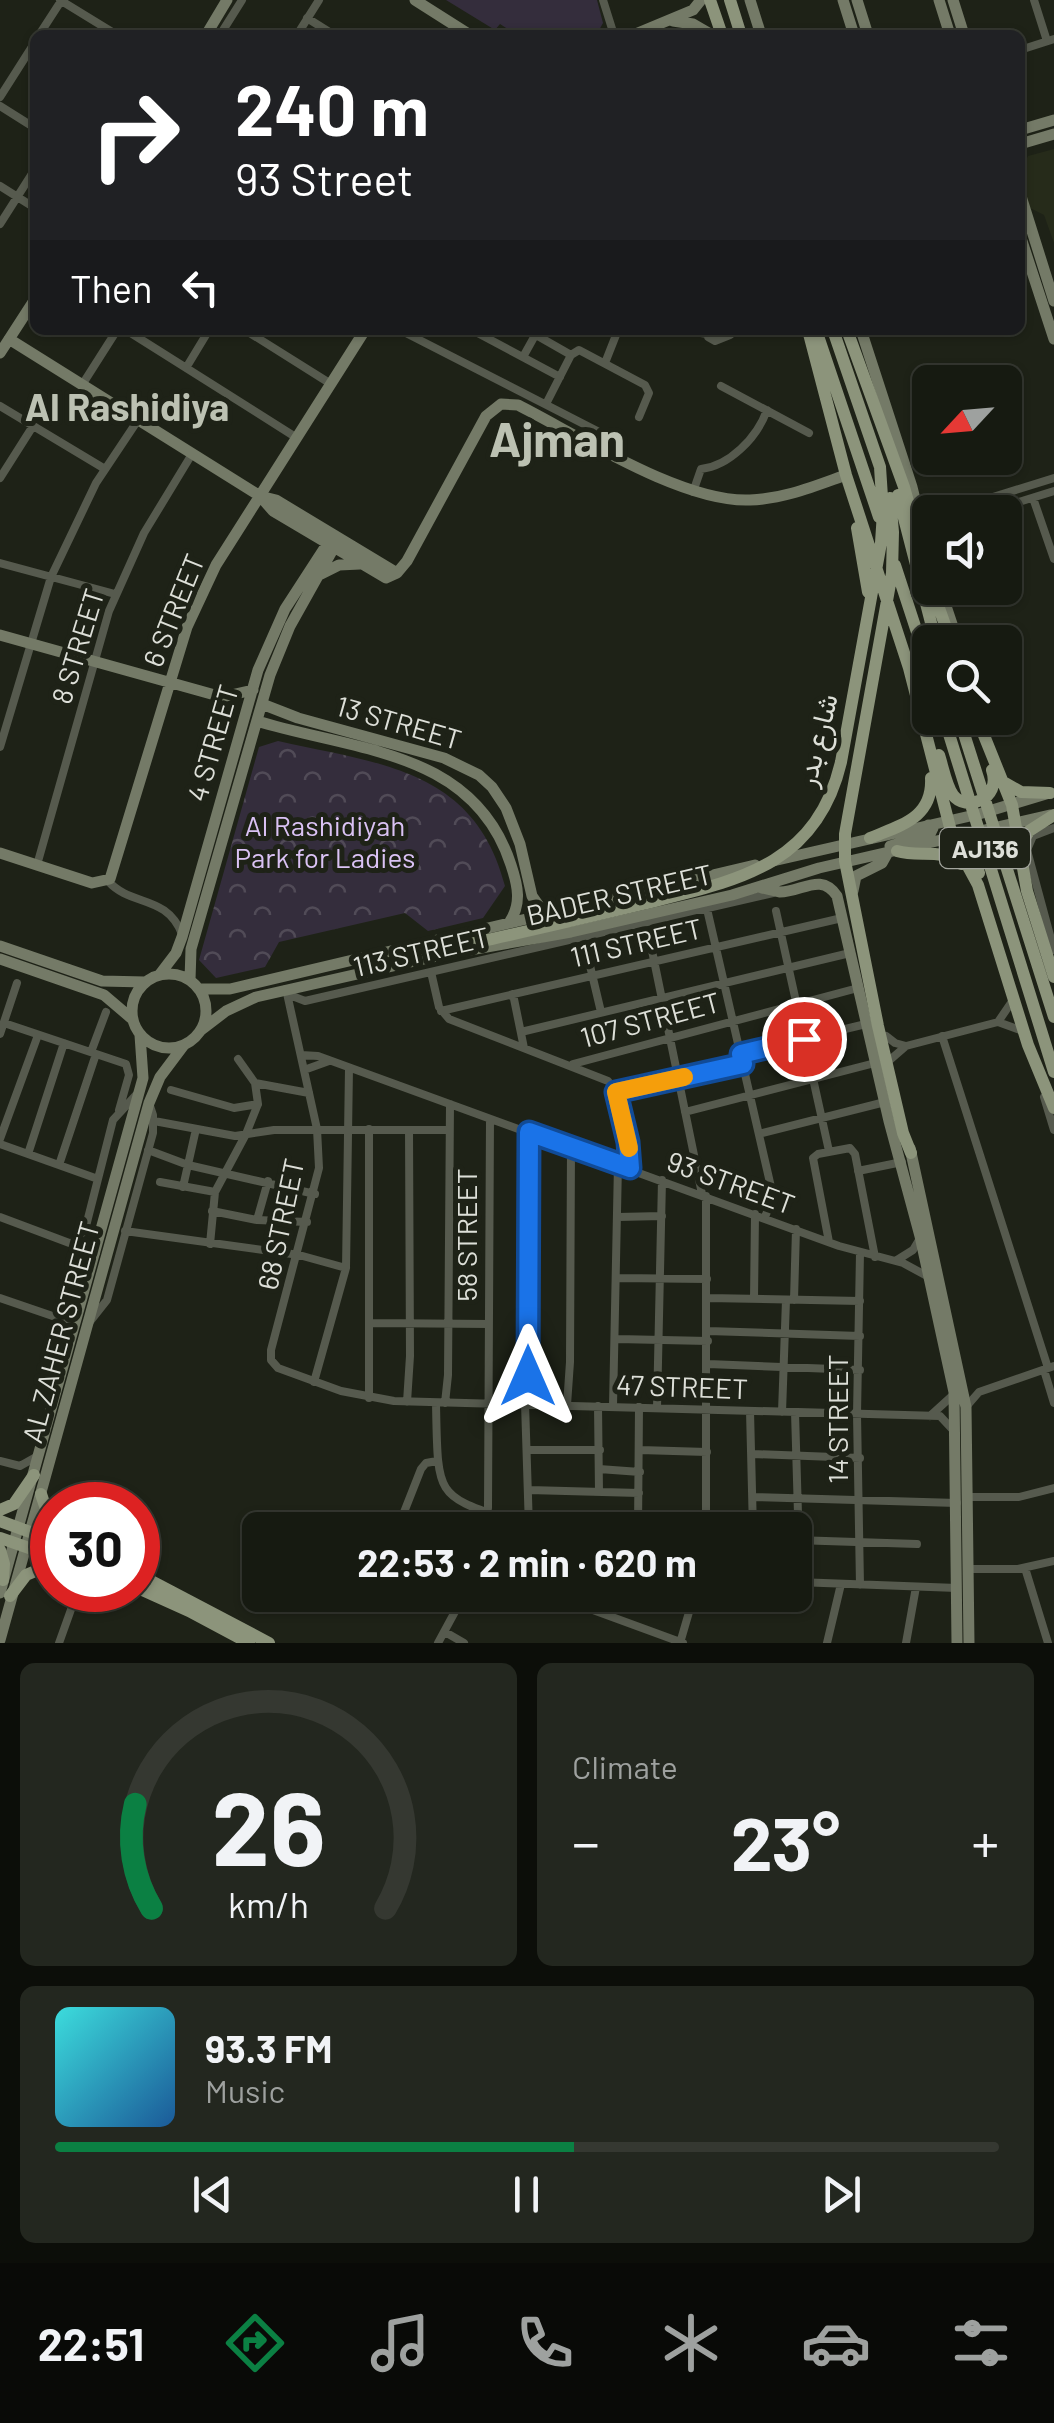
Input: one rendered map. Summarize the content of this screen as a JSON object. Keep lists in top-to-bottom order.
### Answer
{
  "streets": {
    "main road": [
      "6 STREET",
      "13 STREET",
      "شارع بدر",
      "4 STREET",
      "AJ136",
      "BADER STREET",
      "AL ZAHER STREET"
    ],
    "street": [
      "8 STREET",
      "111 STREET",
      "113 STREET",
      "107 STREET",
      "93 STREET",
      "68 STREET",
      "58 STREET",
      "47 STREET",
      "14 STREET"
    ]
  },
  "crossings": [
    ["13 STREET", "4 STREET"],
    ["13 STREET", "BADER STREET"],
    ["شارع بدر", "BADER STREET"],
    ["4 STREET", "BADER STREET"],
    ["4 STREET", "AL ZAHER STREET"],
    ["BADER STREET", "68 STREET"],
    ["BADER STREET", "AL ZAHER STREET"],
    ["111 STREET", "107 STREET"],
    ["93 STREET", "68 STREET"],
    ["93 STREET", "58 STREET"],
    ["93 STREET", "14 STREET"],
    ["68 STREET", "47 STREET"],
    ["58 STREET", "47 STREET"],
    ["47 STREET", "14 STREET"]
  ],
  "districts": ["Al Rashidiya", "Ajman"],
  "parks": ["Al Rashidiyah Park for Ladies"],
  "north": "bottom left",
  "page": {
    "turn": ["240 m", "93 Street"],
    "then": "Then",
    "limit": "30",
    "trip": "22:53 · 2 min · 620 m",
    "tile": "Climate",
    "heat": ["−", "23°", "+"],
    "song": ["93.3 FM", "Music"],
    "tabs": "22:51",
    "gauge": ["26", "km/h"]
  }
}
